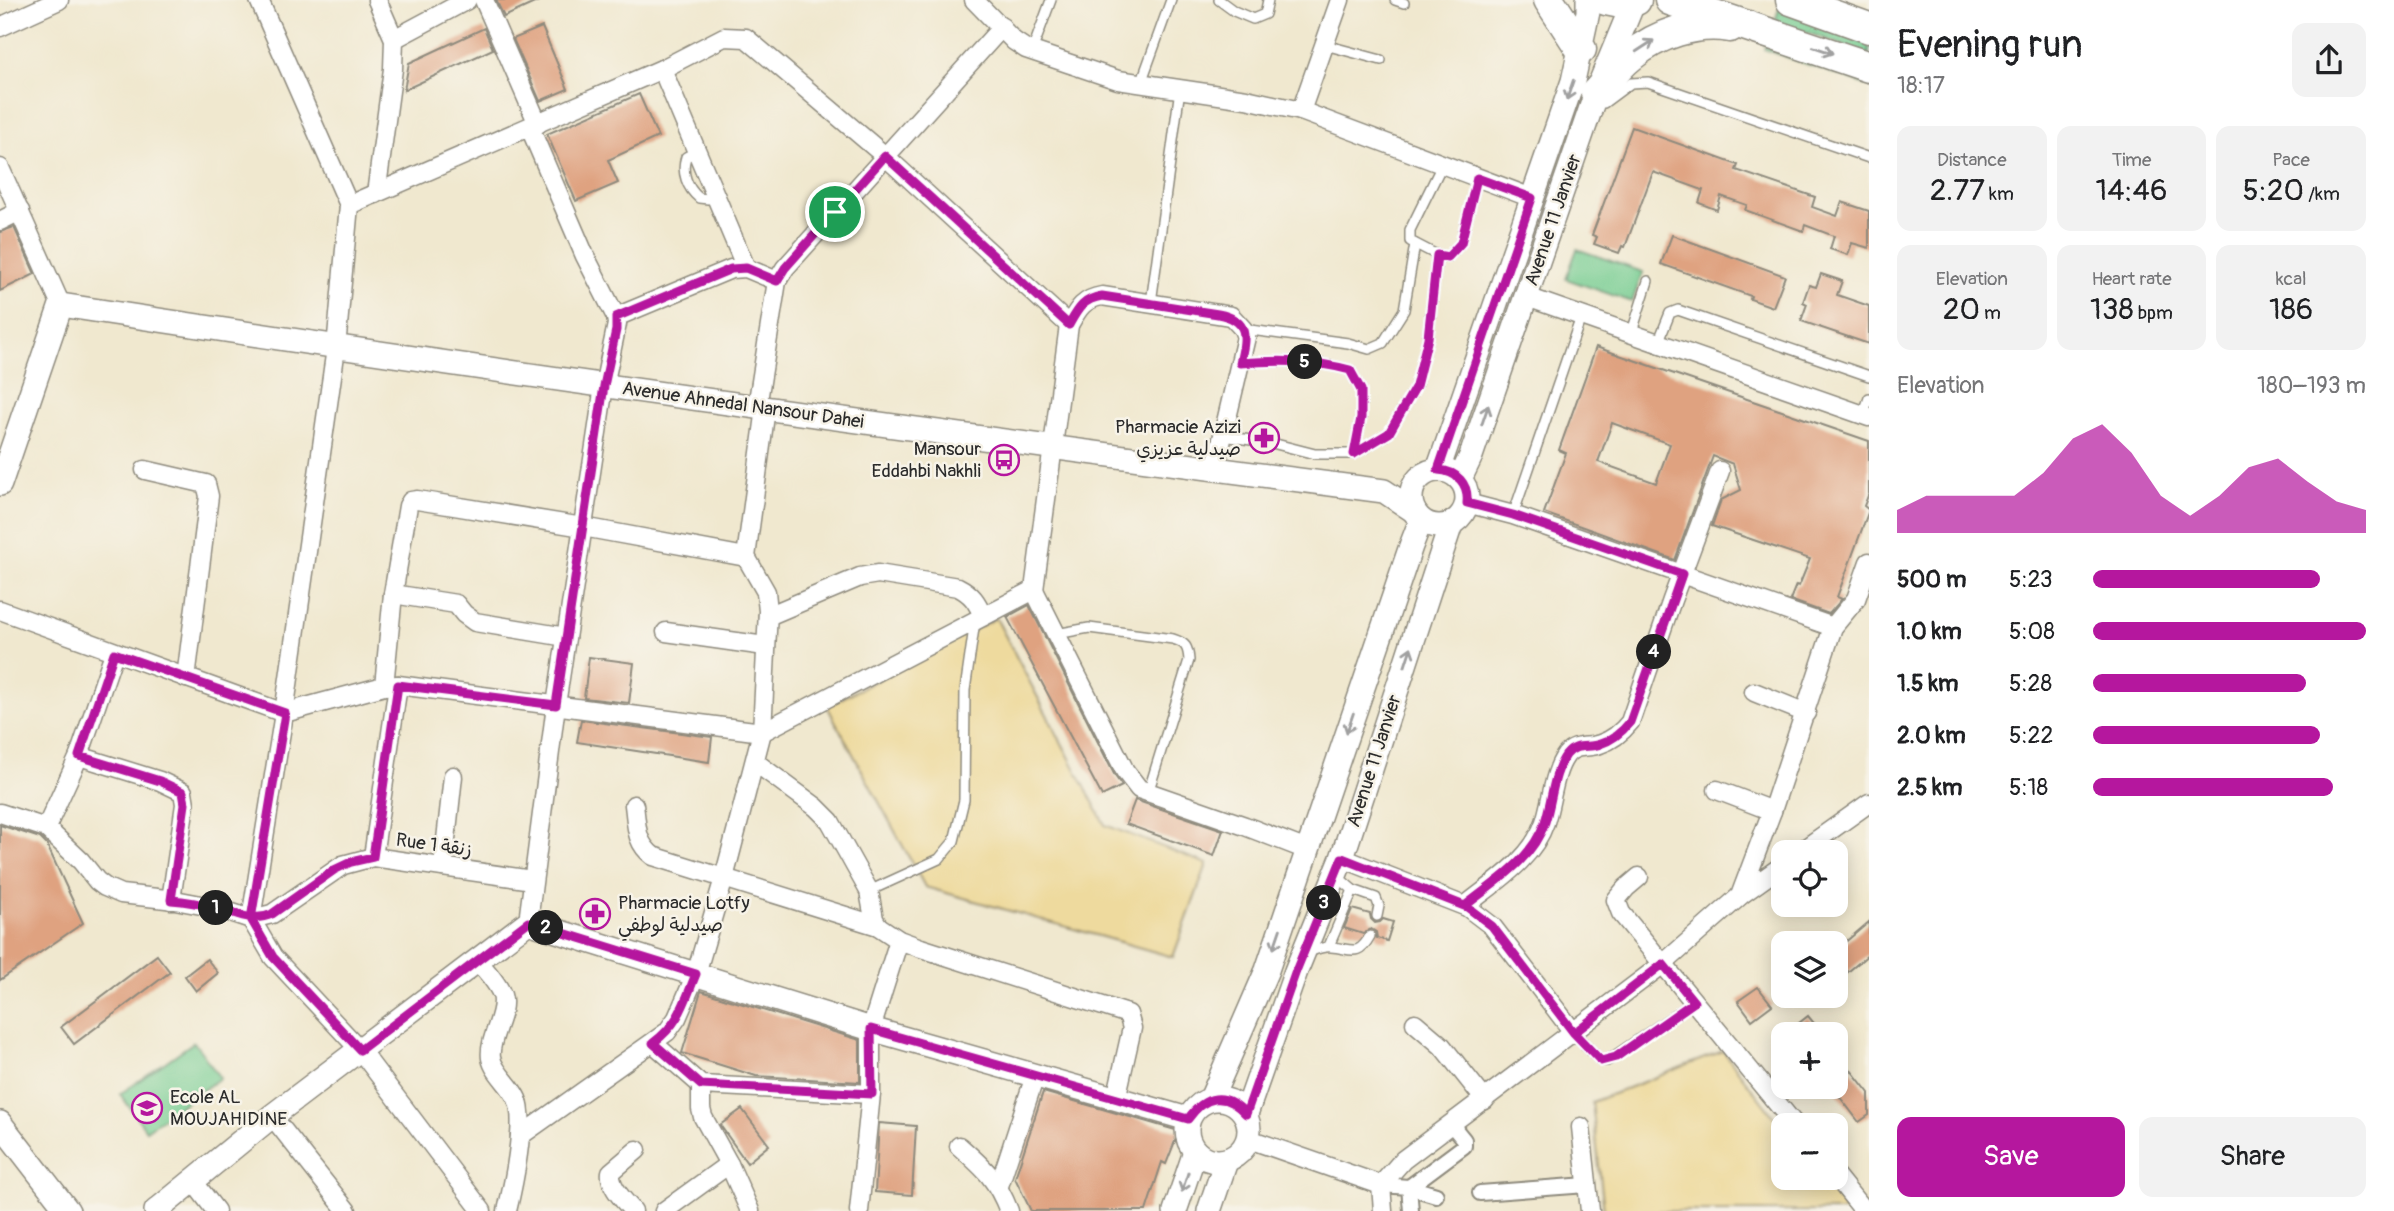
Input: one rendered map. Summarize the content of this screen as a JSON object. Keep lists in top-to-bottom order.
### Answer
{
  "streets": {
    "street": ["Avenue 11 Janvier", "Avenue Ahnedal Nansour Dahei", "Rue 1 زنقة"]
  },
  "crossings": [
    ["Avenue 11 Janvier", "Avenue Ahnedal Nansour Dahei"]
  ],
  "places": {
    "pharmacy": ["Pharmacie Azizi صيدلية عزيزي", "Pharmacie Lotfy صيدلية لوطفي"],
    "bus stop": ["Mansour Eddahbi Nakhli"],
    "school or university": ["Ecole AL MOUJAHIDINE"]
  },
  "page": {
    "heading": ["Evening run", "18:17"],
    "stats": [
      ["Distance", "2.77 km"],
      ["Time", "14:46"],
      ["Pace", "5:20 /km"],
      ["Elevation", "20 m"],
      ["Heart rate", "138 bpm"],
      ["kcal", "186"]
    ],
    "pins": [
      "5",
      "4",
      "3",
      "1",
      "2"
    ],
    "chart": ["Elevation", "180–193 m"],
    "list": [
      {
        "name": "500 m",
        "note": "5:23"
      },
      {
        "name": "1.0 km",
        "note": "5:08"
      },
      {
        "name": "1.5 km",
        "note": "5:28"
      },
      {
        "name": "2.0 km",
        "note": "5:22"
      },
      {
        "name": "2.5 km",
        "note": "5:18"
      }
    ],
    "map_buttons": ["+", "−"],
    "buttons": ["Save", "Share"]
  }
}
